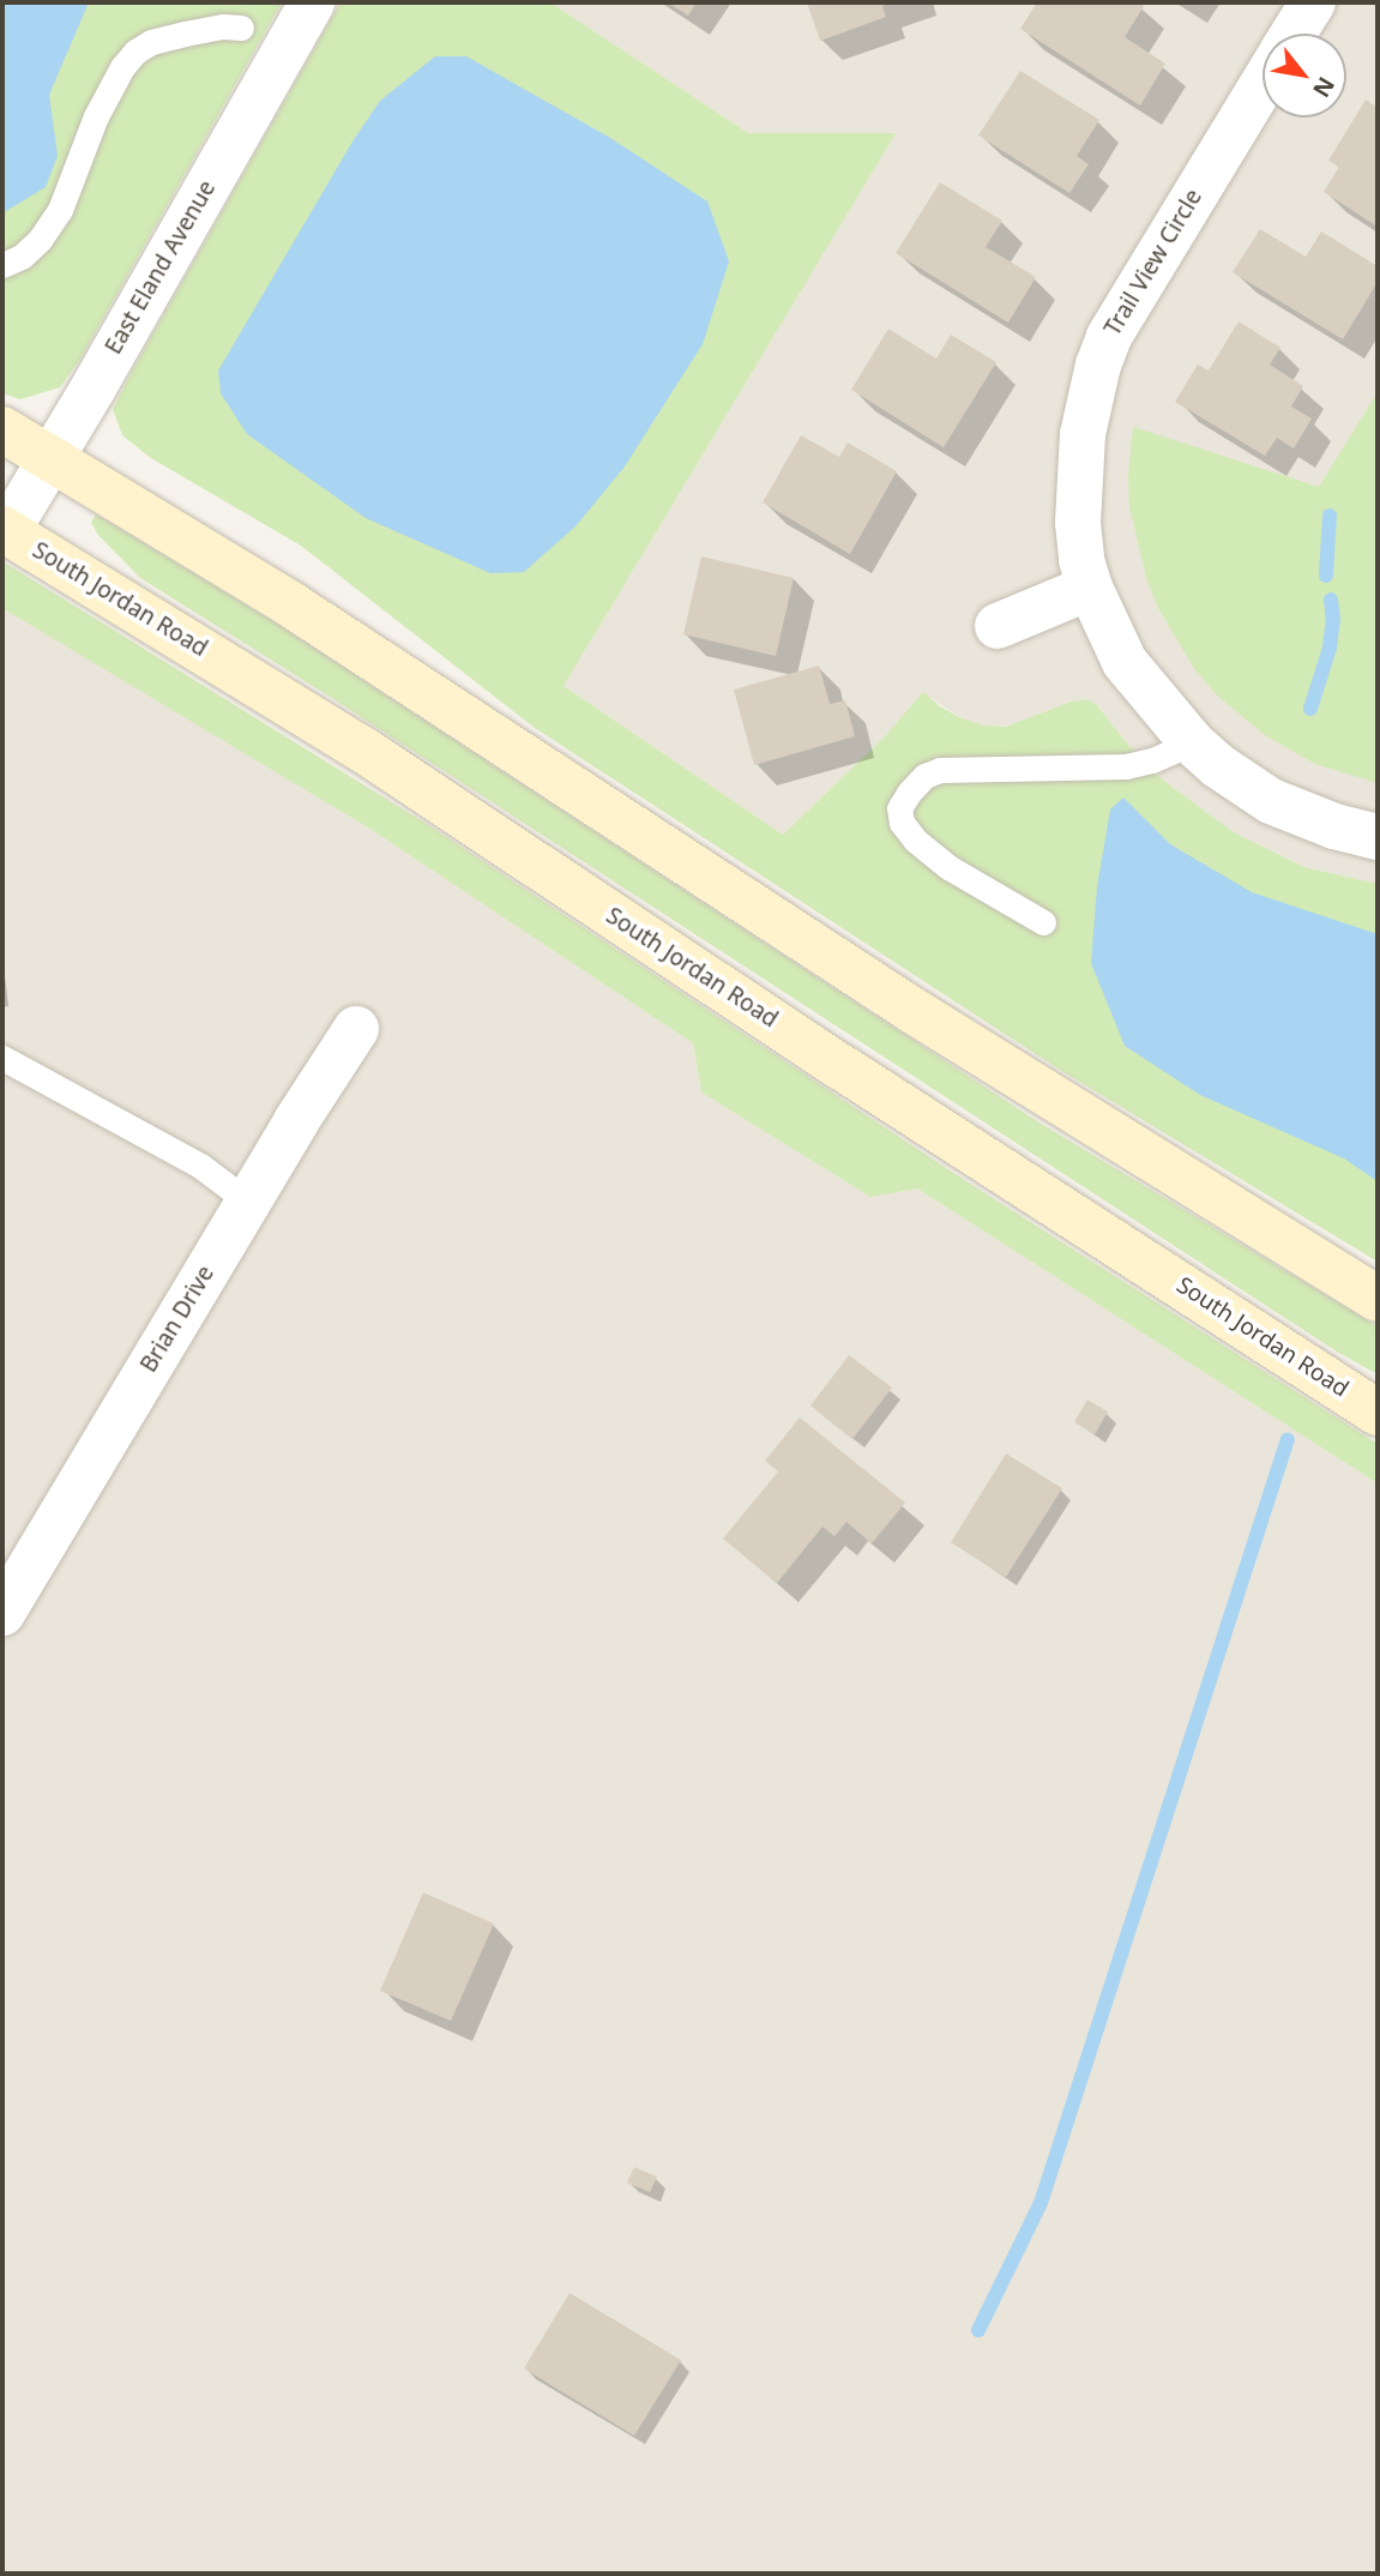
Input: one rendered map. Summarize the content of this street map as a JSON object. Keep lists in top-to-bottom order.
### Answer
{
  "streets": {
    "main road": ["South Jordan Road"],
    "street": ["Trail View Circle", "East Eland Avenue", "Brian Drive"]
  },
  "crossings": [
    ["East Eland Avenue", "South Jordan Road"]
  ],
  "north": "bottom right"
}
